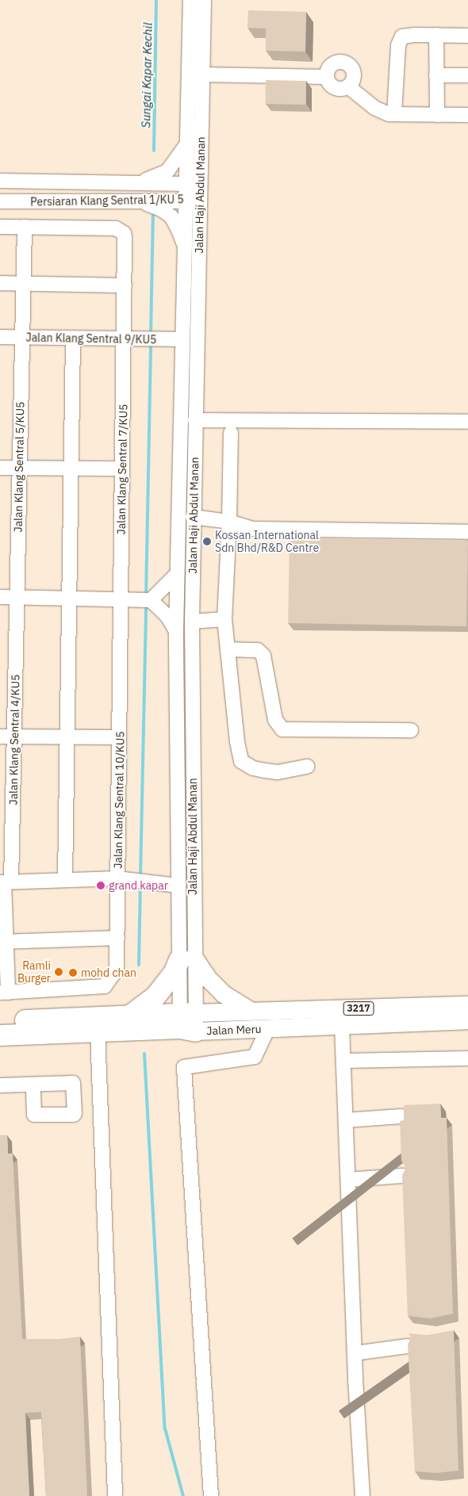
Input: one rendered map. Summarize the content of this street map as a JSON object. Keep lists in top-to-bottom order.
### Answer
{
  "streets": {
    "highway": ["3217", "Jalan Meru"],
    "street": [
      "Jalan Haji Abdul Manan",
      "Persiaran Klang Sentral 1/KU 5",
      "Jalan Klang Sentral 9/KU5",
      "Jalan Klang Sentral 5/KU5",
      "Jalan Klang Sentral 7/KU5",
      "Jalan Klang Sentral 4/KU5",
      "Jalan Klang Sentral 10/KU5"
    ]
  },
  "crossings": [
    ["Jalan Haji Abdul Manan", "Persiaran Klang Sentral 1/KU 5"],
    ["Jalan Haji Abdul Manan", "Jalan Klang Sentral 9/KU5"],
    ["Jalan Haji Abdul Manan", "Jalan Meru"],
    ["Jalan Klang Sentral 9/KU5", "Jalan Klang Sentral 5/KU5"],
    ["Jalan Klang Sentral 9/KU5", "Jalan Klang Sentral 7/KU5"],
    ["Jalan Klang Sentral 5/KU5", "Jalan Klang Sentral 7/KU5"],
    ["Jalan Klang Sentral 5/KU5", "Jalan Klang Sentral 4/KU5"],
    ["Jalan Klang Sentral 7/KU5", "Jalan Klang Sentral 10/KU5"],
    ["Jalan Klang Sentral 4/KU5", "Jalan Klang Sentral 10/KU5"]
  ],
  "water": ["Sungai Kapar Kechil"],
  "places": [
    "Kossan International Sdn Bhd/R&D Centre",
    "grand kapar",
    "Ramli Burger",
    "mohd chan"
  ]
}
